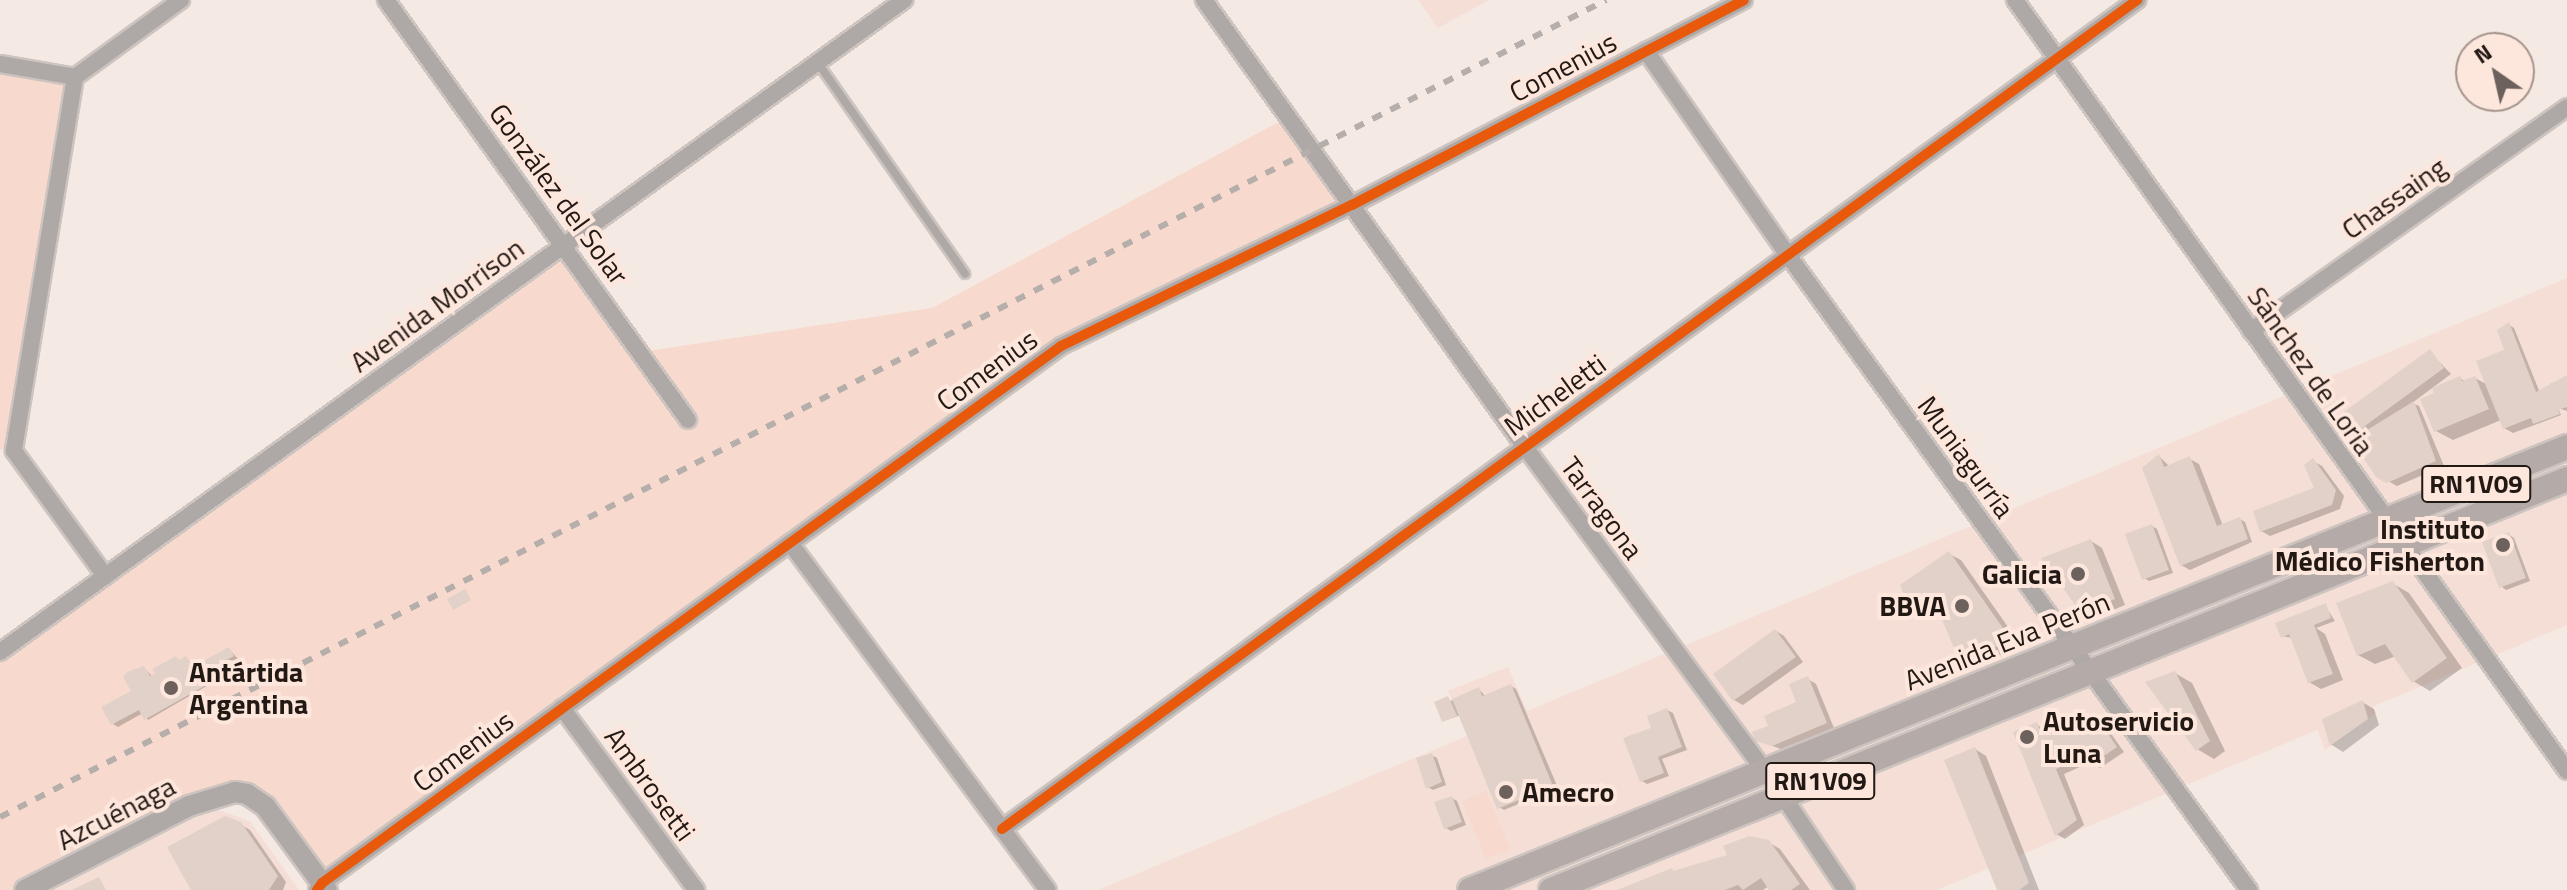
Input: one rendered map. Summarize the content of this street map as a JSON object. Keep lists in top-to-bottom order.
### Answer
{
  "streets": {
    "main road": ["RN1V09", "Avenida Eva Perón"],
    "street": [
      "Comenius",
      "González del Solar",
      "Chassaing",
      "Avenida Morrison",
      "Sánchez de Loria",
      "Micheletti",
      "Muniagurría",
      "Tarragona",
      "Ambrosetti",
      "Azcuénaga"
    ]
  },
  "crossings": [
    ["Comenius", "Muniagurría"],
    ["Comenius", "Tarragona"],
    ["Comenius", "Ambrosetti"],
    ["Comenius", "Azcuénaga"],
    ["González del Solar", "Avenida Morrison"],
    ["Chassaing", "Sánchez de Loria"],
    ["Sánchez de Loria", "Micheletti"],
    ["Sánchez de Loria", "RN1V09"],
    ["Sánchez de Loria", "Avenida Eva Perón"],
    ["Micheletti", "Muniagurría"],
    ["Micheletti", "Tarragona"],
    ["Muniagurría", "RN1V09"],
    ["Muniagurría", "Avenida Eva Perón"],
    ["RN1V09", "Tarragona"],
    ["Tarragona", "Avenida Eva Perón"]
  ],
  "places": [
    "Instituto Médico Fisherton",
    "Galicia",
    "BBVA",
    "Antártida Argentina",
    "Autoservicio Luna",
    "Amecro"
  ],
  "north": "top left"
}
